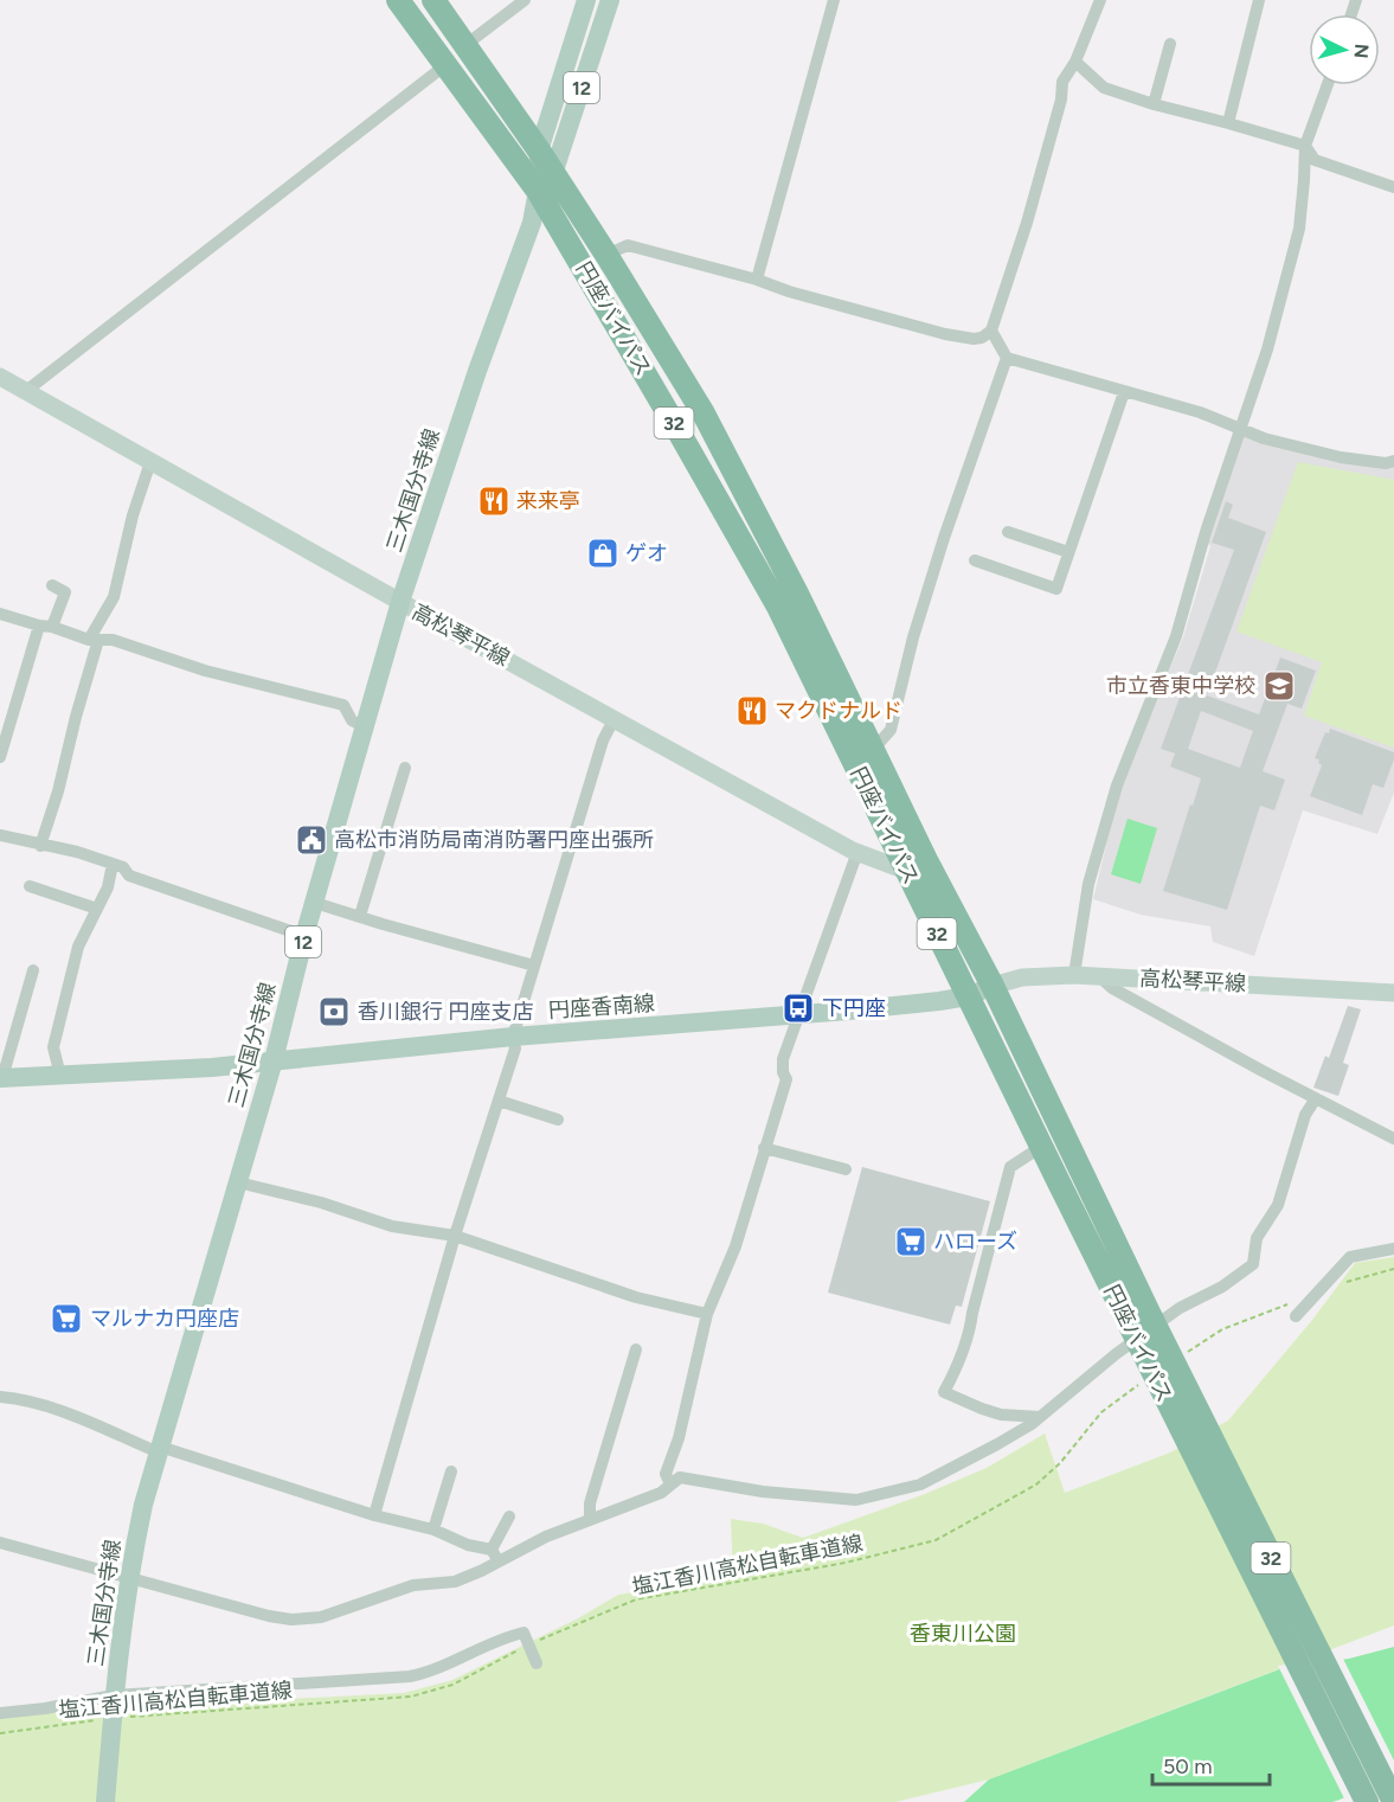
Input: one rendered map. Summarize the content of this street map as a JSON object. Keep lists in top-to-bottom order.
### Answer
{
  "streets": {
    "highway": ["円座バイパス", "32"],
    "main road": [
      "12",
      "三木国分寺線",
      "高松琴平線",
      "円座香南線"
    ],
    "path": ["塩江香川高松自転車道線"]
  },
  "crossings": [
    ["12", "円座バイパス"],
    ["円座バイパス", "三木国分寺線"],
    ["円座バイパス", "高松琴平線"],
    ["円座バイパス", "円座香南線"],
    ["三木国分寺線", "高松琴平線"],
    ["三木国分寺線", "円座香南線"],
    ["三木国分寺線", "塩江香川高松自転車道線"],
    ["高松琴平線", "円座香南線"]
  ],
  "parks": ["香東川公園"],
  "places": {
    "restaurant": ["来来亭", "マクドナルド"],
    "shop": ["ゲオ"],
    "school or university": ["市立香東中学校"],
    "public building": ["高松市消防局南消防署円座出張所"],
    "bus stop": ["下円座"],
    "bank": ["香川銀行 円座支店"],
    "supermarket": ["ハローズ", "マルナカ円座店"]
  },
  "scale_bar": "50 m",
  "north": "right"
}
